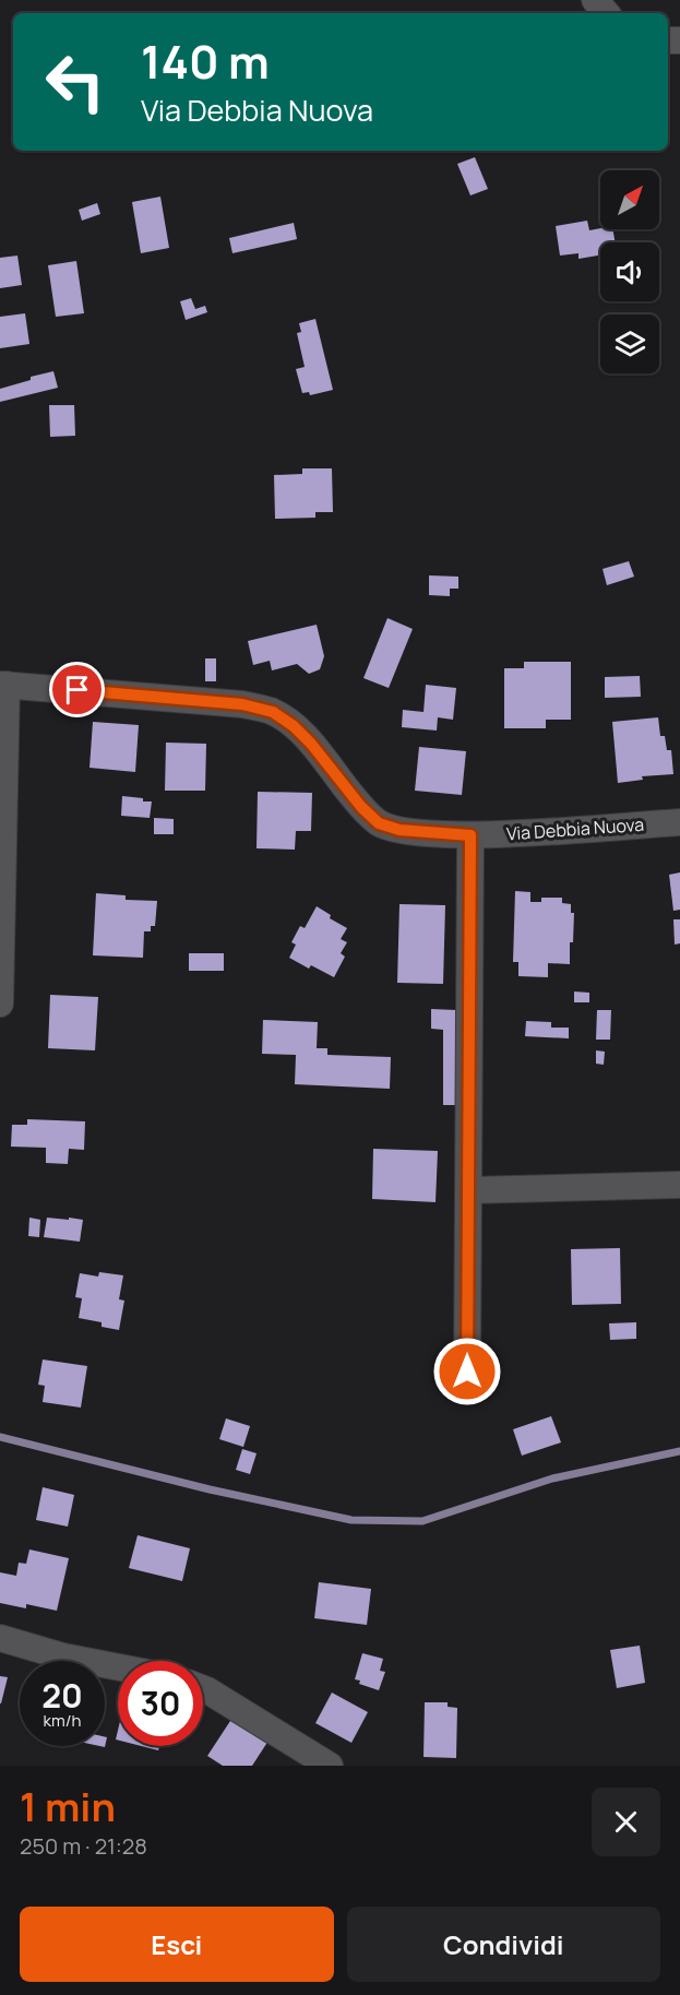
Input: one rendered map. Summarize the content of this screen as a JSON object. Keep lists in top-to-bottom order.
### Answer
{
  "streets": {
    "street": ["Via Debbia Nuova"]
  },
  "north": "top right",
  "page": {
    "turn": ["140 m", "Via Debbia Nuova"],
    "speed": "20 km/h",
    "limit": "30",
    "heading": ["1 min", "250 m · 21:28"],
    "buttons": ["Esci", "Condividi"]
  }
}
